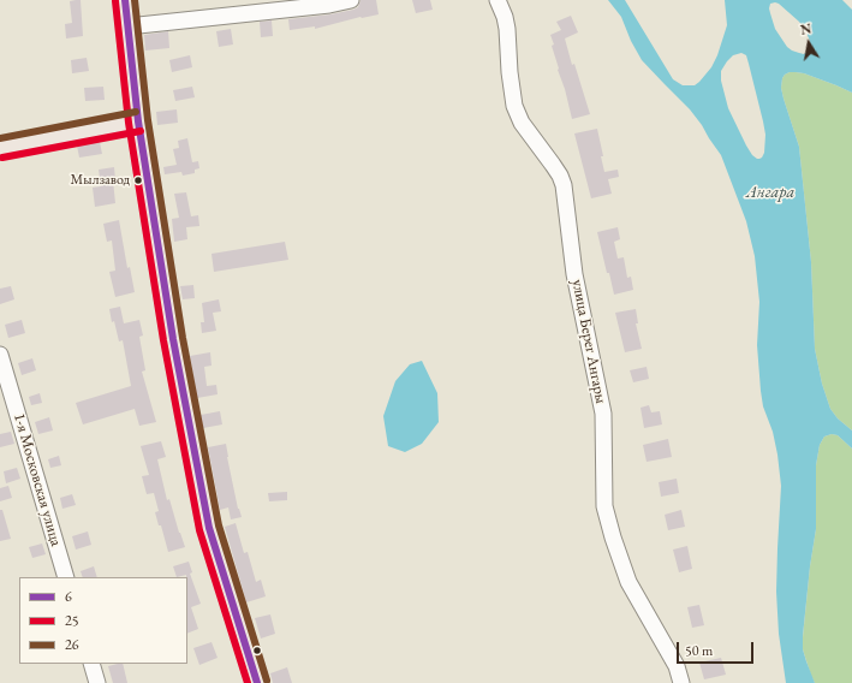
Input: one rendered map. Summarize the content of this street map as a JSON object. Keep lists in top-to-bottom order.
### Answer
{
  "streets": {
    "street": ["улица Берег Ангары", "1-я Московская улица"]
  },
  "water": ["Ангара"],
  "places": ["Мылзавод"],
  "lines": ["transit line 6", "transit line 26", "transit line 25"],
  "legend": ["6", "25", "26"],
  "scale_bar": "50 m",
  "north": "top"
}
